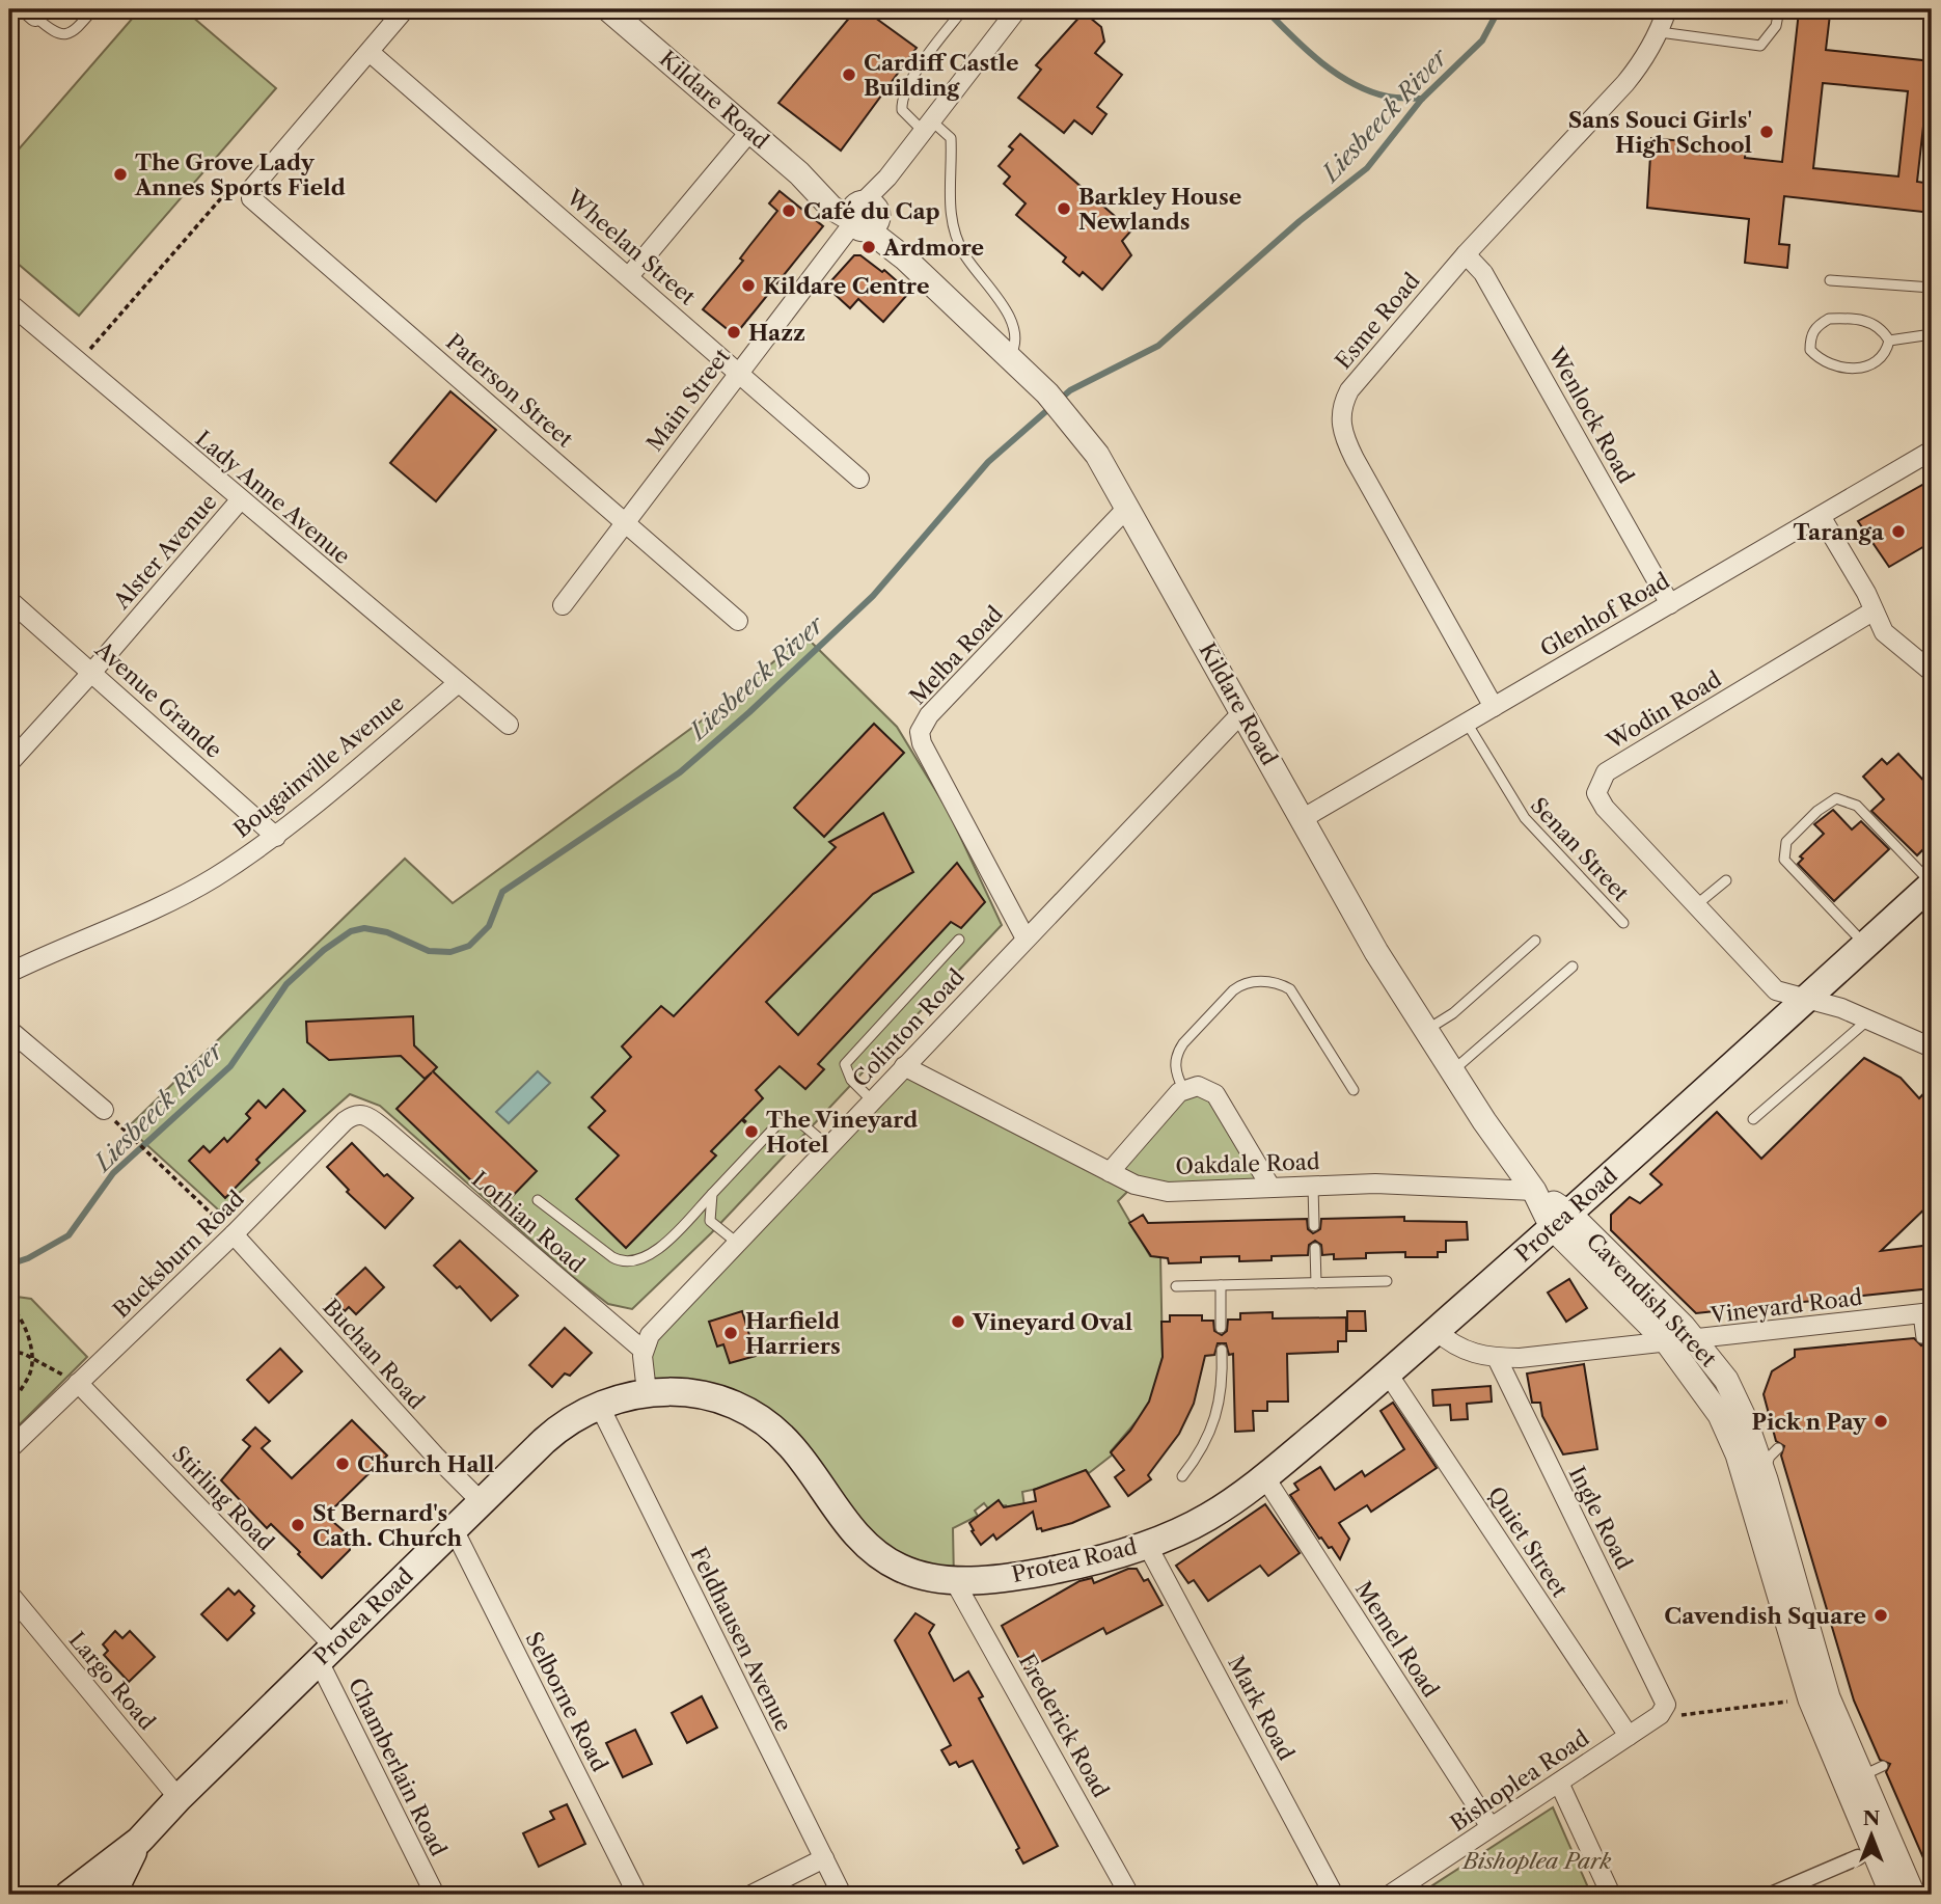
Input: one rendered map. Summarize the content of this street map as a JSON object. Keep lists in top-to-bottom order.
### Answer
{
  "streets": {
    "main road": ["Protea Road"],
    "street": [
      "Kildare Road",
      "Wheelan Street",
      "Esme Road",
      "Paterson Street",
      "Main Street",
      "Wenlock Road",
      "Lady Anne Avenue",
      "Alster Avenue",
      "Glenhof Road",
      "Melba Road",
      "Avenue Grande",
      "Wodin Road",
      "Bougainville Avenue",
      "Colinton Road",
      "Oakdale Road",
      "Lothian Road",
      "Bucksburn Road",
      "Cavendish Street",
      "Vineyard Road",
      "Buchan Road",
      "Stirling Road",
      "Ingle Road",
      "Quiet Street",
      "Feldhausen Avenue",
      "Memel Road",
      "Largo Road",
      "Selborne Road",
      "Mark Road",
      "Frederick Road",
      "Chamberlain Road",
      "Bishoplea Road"
    ],
    "lane": ["Senan Street"]
  },
  "crossings": [
    ["Kildare Road", "Main Street"],
    ["Kildare Road", "Glenhof Road"],
    ["Kildare Road", "Melba Road"],
    ["Kildare Road", "Colinton Road"],
    ["Kildare Road", "Oakdale Road"],
    ["Kildare Road", "Cavendish Street"],
    ["Wheelan Street", "Main Street"],
    ["Esme Road", "Wenlock Road"],
    ["Esme Road", "Glenhof Road"],
    ["Paterson Street", "Main Street"],
    ["Wenlock Road", "Glenhof Road"],
    ["Lady Anne Avenue", "Alster Avenue"],
    ["Lady Anne Avenue", "Bougainville Avenue"],
    ["Alster Avenue", "Avenue Grande"],
    ["Glenhof Road", "Senan Street"],
    ["Melba Road", "Colinton Road"],
    ["Avenue Grande", "Bougainville Avenue"],
    ["Wodin Road", "Protea Road"],
    ["Colinton Road", "Oakdale Road"],
    ["Colinton Road", "Lothian Road"],
    ["Oakdale Road", "Cavendish Street"],
    ["Protea Road", "Cavendish Street"],
    ["Protea Road", "Vineyard Road"],
    ["Protea Road", "Buchan Road"],
    ["Protea Road", "Stirling Road"],
    ["Protea Road", "Quiet Street"],
    ["Protea Road", "Feldhausen Avenue"],
    ["Protea Road", "Memel Road"],
    ["Protea Road", "Largo Road"],
    ["Protea Road", "Selborne Road"],
    ["Protea Road", "Mark Road"],
    ["Protea Road", "Frederick Road"],
    ["Protea Road", "Chamberlain Road"],
    ["Lothian Road", "Bucksburn Road"],
    ["Bucksburn Road", "Buchan Road"],
    ["Bucksburn Road", "Stirling Road"],
    ["Cavendish Street", "Vineyard Road"],
    ["Vineyard Road", "Ingle Road"],
    ["Stirling Road", "Chamberlain Road"],
    ["Ingle Road", "Bishoplea Road"],
    ["Quiet Street", "Bishoplea Road"],
    ["Memel Road", "Bishoplea Road"]
  ],
  "water": ["Liesbeeck River"],
  "parks": ["Bishoplea Park"],
  "places": [
    "Cardiff Castle Building",
    "Sans Souci Girls' High School",
    "The Grove Lady Annes Sports Field",
    "Barkley House Newlands",
    "Café du Cap",
    "Ardmore",
    "Kildare Centre",
    "Hazz",
    "Taranga",
    "The Vineyard Hotel",
    "Vineyard Oval",
    "Harfield Harriers",
    "Pick n Pay",
    "Church Hall",
    "St Bernard's Cath. Church",
    "Cavendish Square"
  ],
  "north": "top"
}
